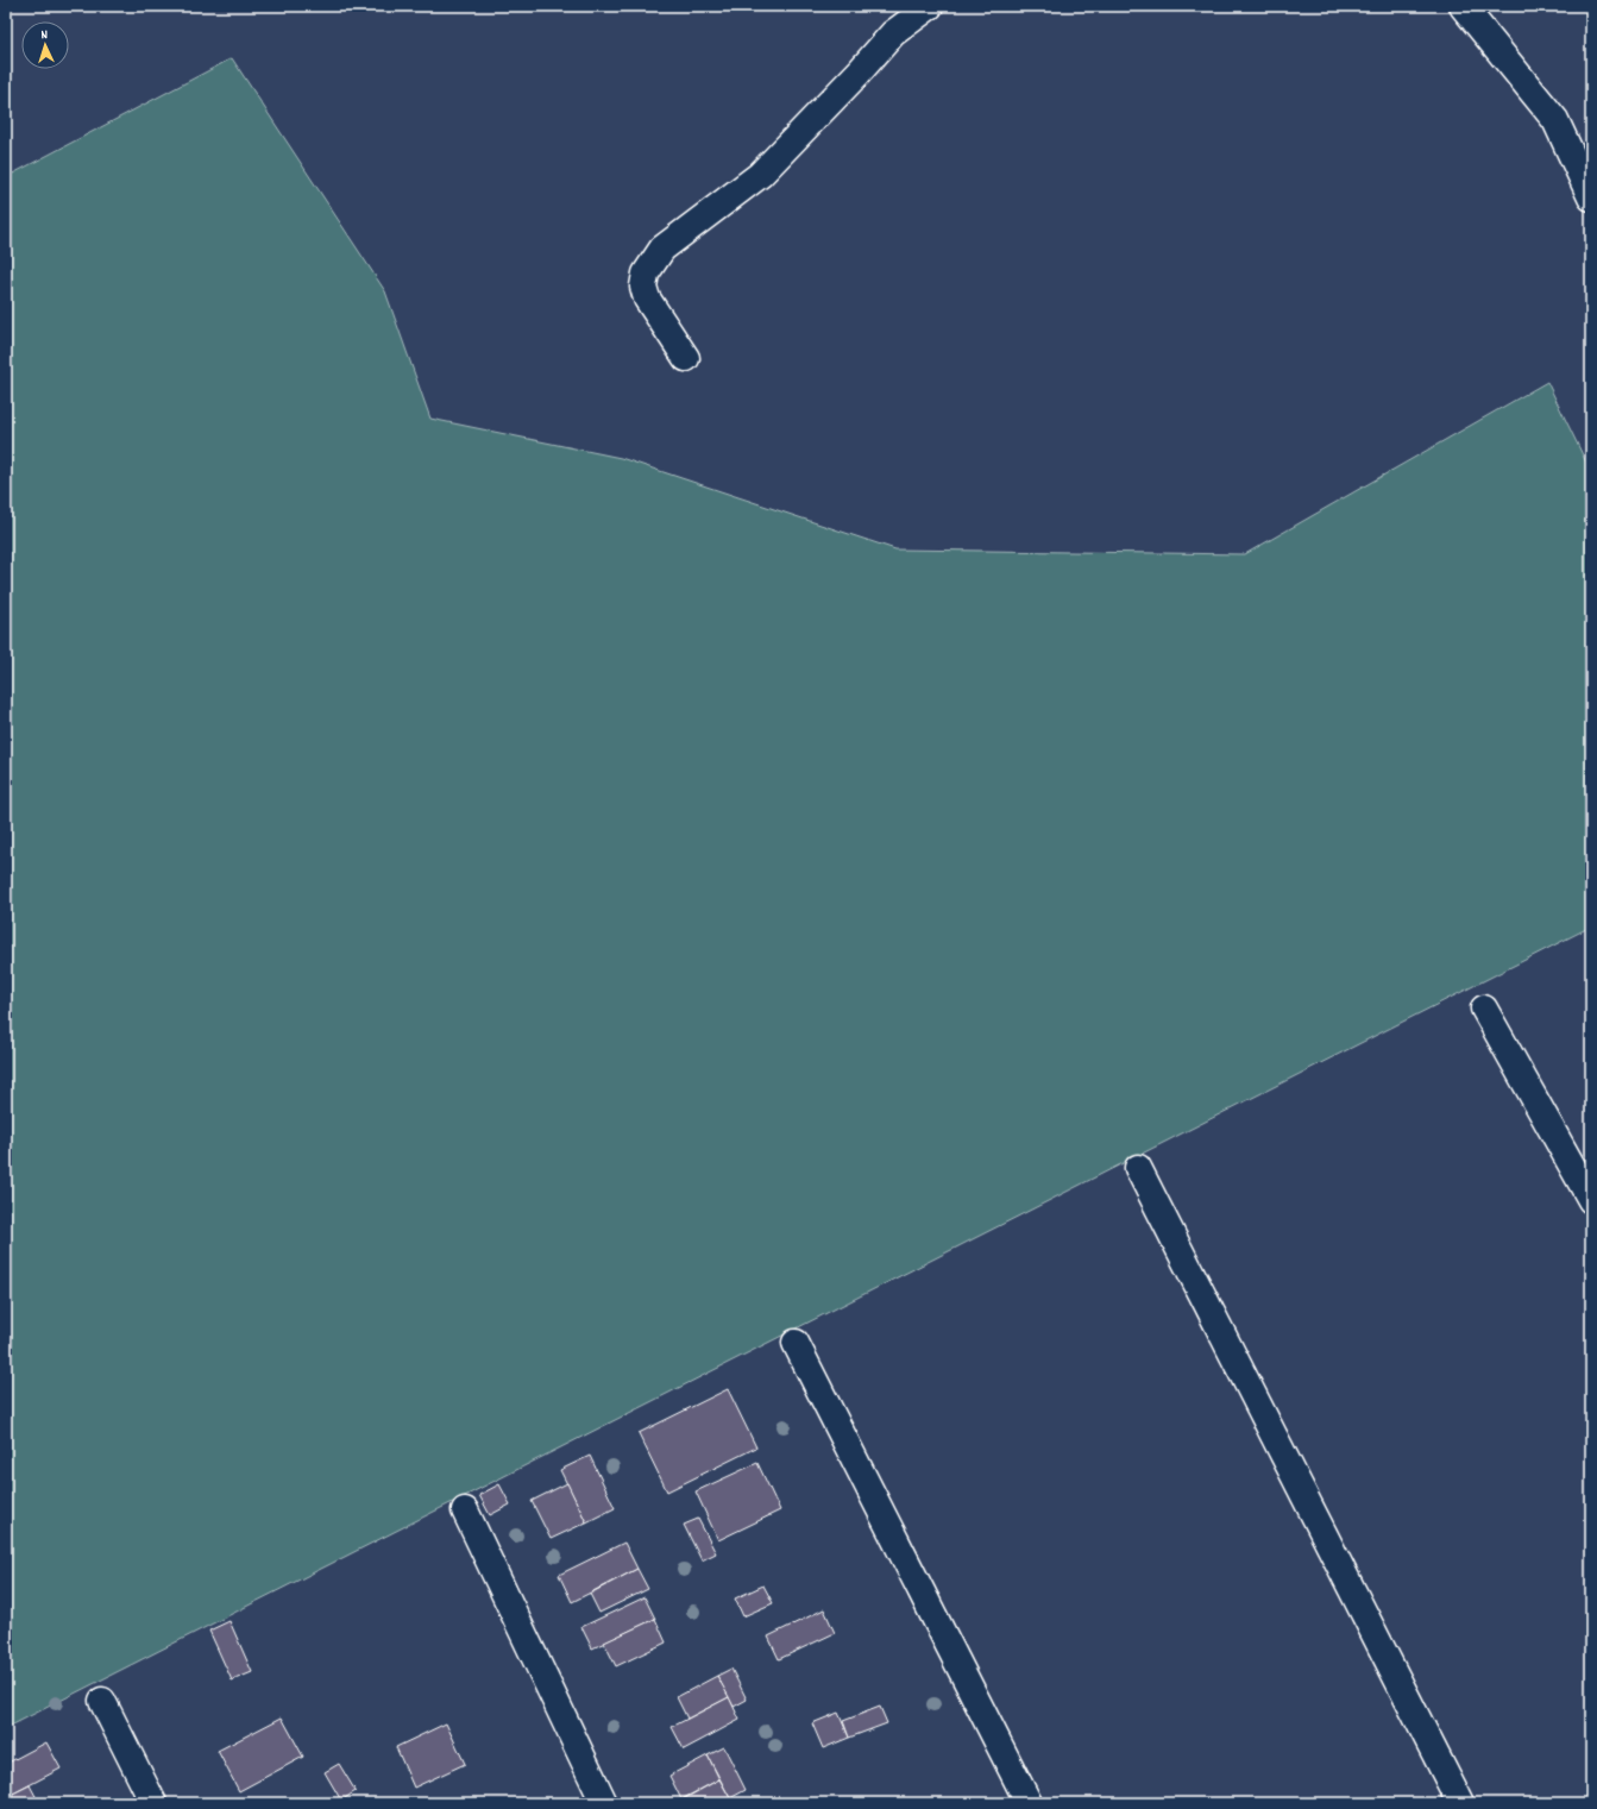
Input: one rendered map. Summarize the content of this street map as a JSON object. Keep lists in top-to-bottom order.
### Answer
{
  "north": "top"
}
